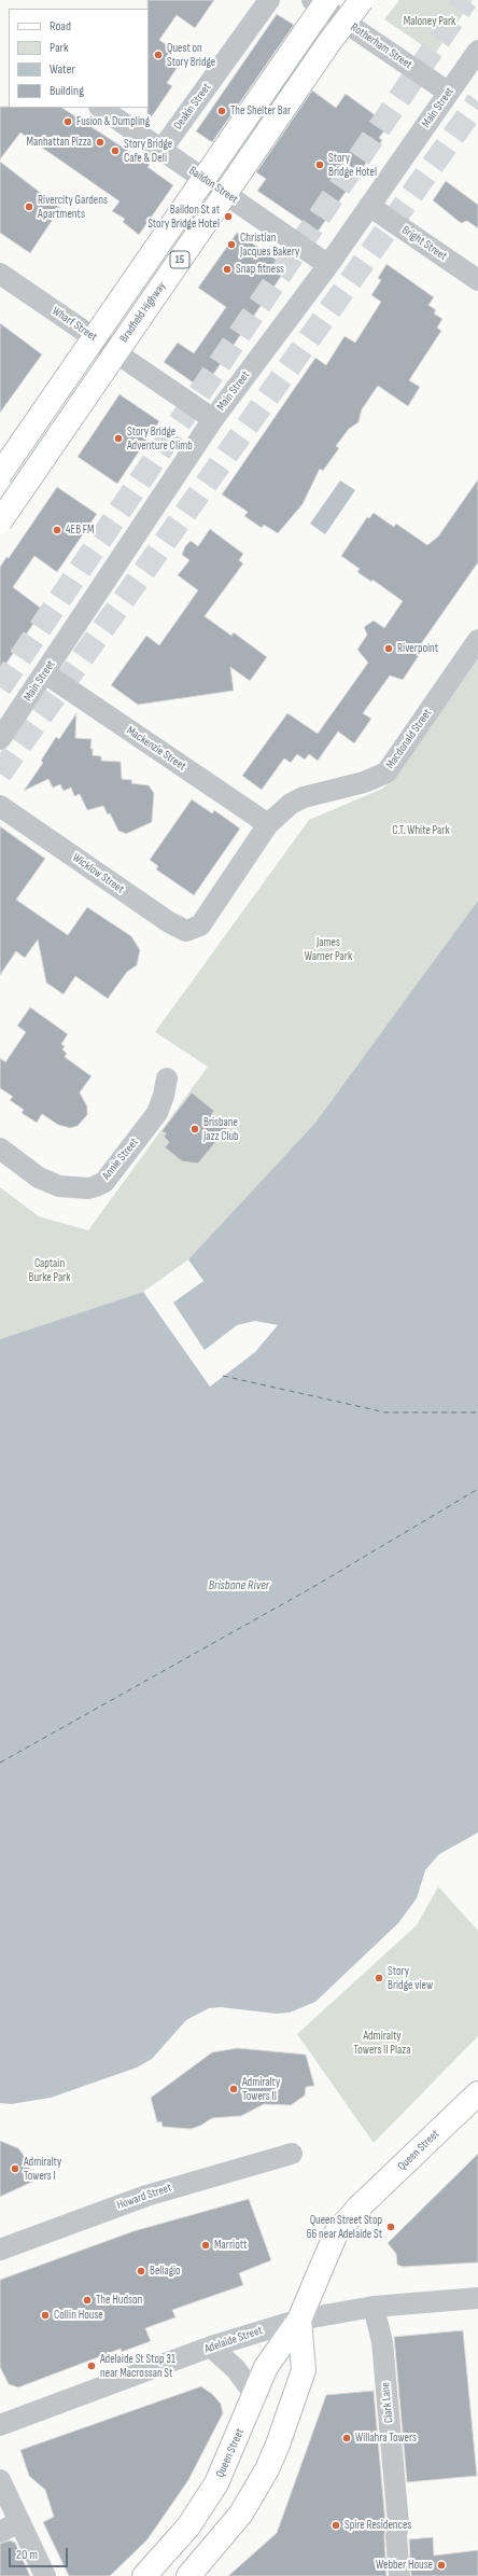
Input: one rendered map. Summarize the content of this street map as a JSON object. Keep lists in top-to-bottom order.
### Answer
{
  "streets": {
    "main road": ["15", "Bradfield Highway", "Queen Street"],
    "street": [
      "Rotherham Street",
      "Deakin Street",
      "Main Street",
      "Baildon Street",
      "Bright Street",
      "Wharf Street",
      "Macdonald Street",
      "Mackenzie Street",
      "Wicklow Street",
      "Annie Street",
      "Howard Street",
      "Adelaide Street",
      "Clark Lane"
    ]
  },
  "crossings": [
    ["Rotherham Street", "Main Street"],
    ["Deakin Street", "Baildon Street"],
    ["Main Street", "Baildon Street"],
    ["Main Street", "Bright Street"],
    ["Main Street", "Wharf Street"],
    ["Main Street", "Mackenzie Street"],
    ["Macdonald Street", "Mackenzie Street"],
    ["Macdonald Street", "Wicklow Street"],
    ["Mackenzie Street", "Wicklow Street"],
    ["Queen Street", "Adelaide Street"],
    ["Adelaide Street", "Clark Lane"]
  ],
  "water": ["Brisbane River"],
  "parks": [
    "Maloney Park",
    "C.T. White Park",
    "James Warner Park",
    "Captain Burke Park",
    "Admiralty Towers II Plaza"
  ],
  "places": [
    "Quest on Story Bridge",
    "The Shelter Bar",
    "Fusion & Dumpling",
    "Manhattan Pizza",
    "Story Bridge Cafe & Deli",
    "Story Bridge Hotel",
    "Rivercity Gardens Apartments",
    "Baildon St at Story Bridge Hotel",
    "Christian Jacques Bakery",
    "Snap fitness",
    "Story Bridge Adventure Climb",
    "4EB FM",
    "Riverpoint",
    "Brisbane Jazz Club",
    "Story Bridge view",
    "Admiralty Towers II",
    "Admiralty Towers I",
    "Queen Street Stop 66 near Adelaide St",
    "Marriott",
    "Bellagio",
    "The Hudson",
    "Collin House",
    "Adelaide St Stop 31 near Macrossan St",
    "Willahra Towers",
    "Spire Residences",
    "Webber House"
  ],
  "legend": [
    "Road",
    "Park",
    "Water",
    "Building"
  ],
  "scale_bar": "20 m"
}
